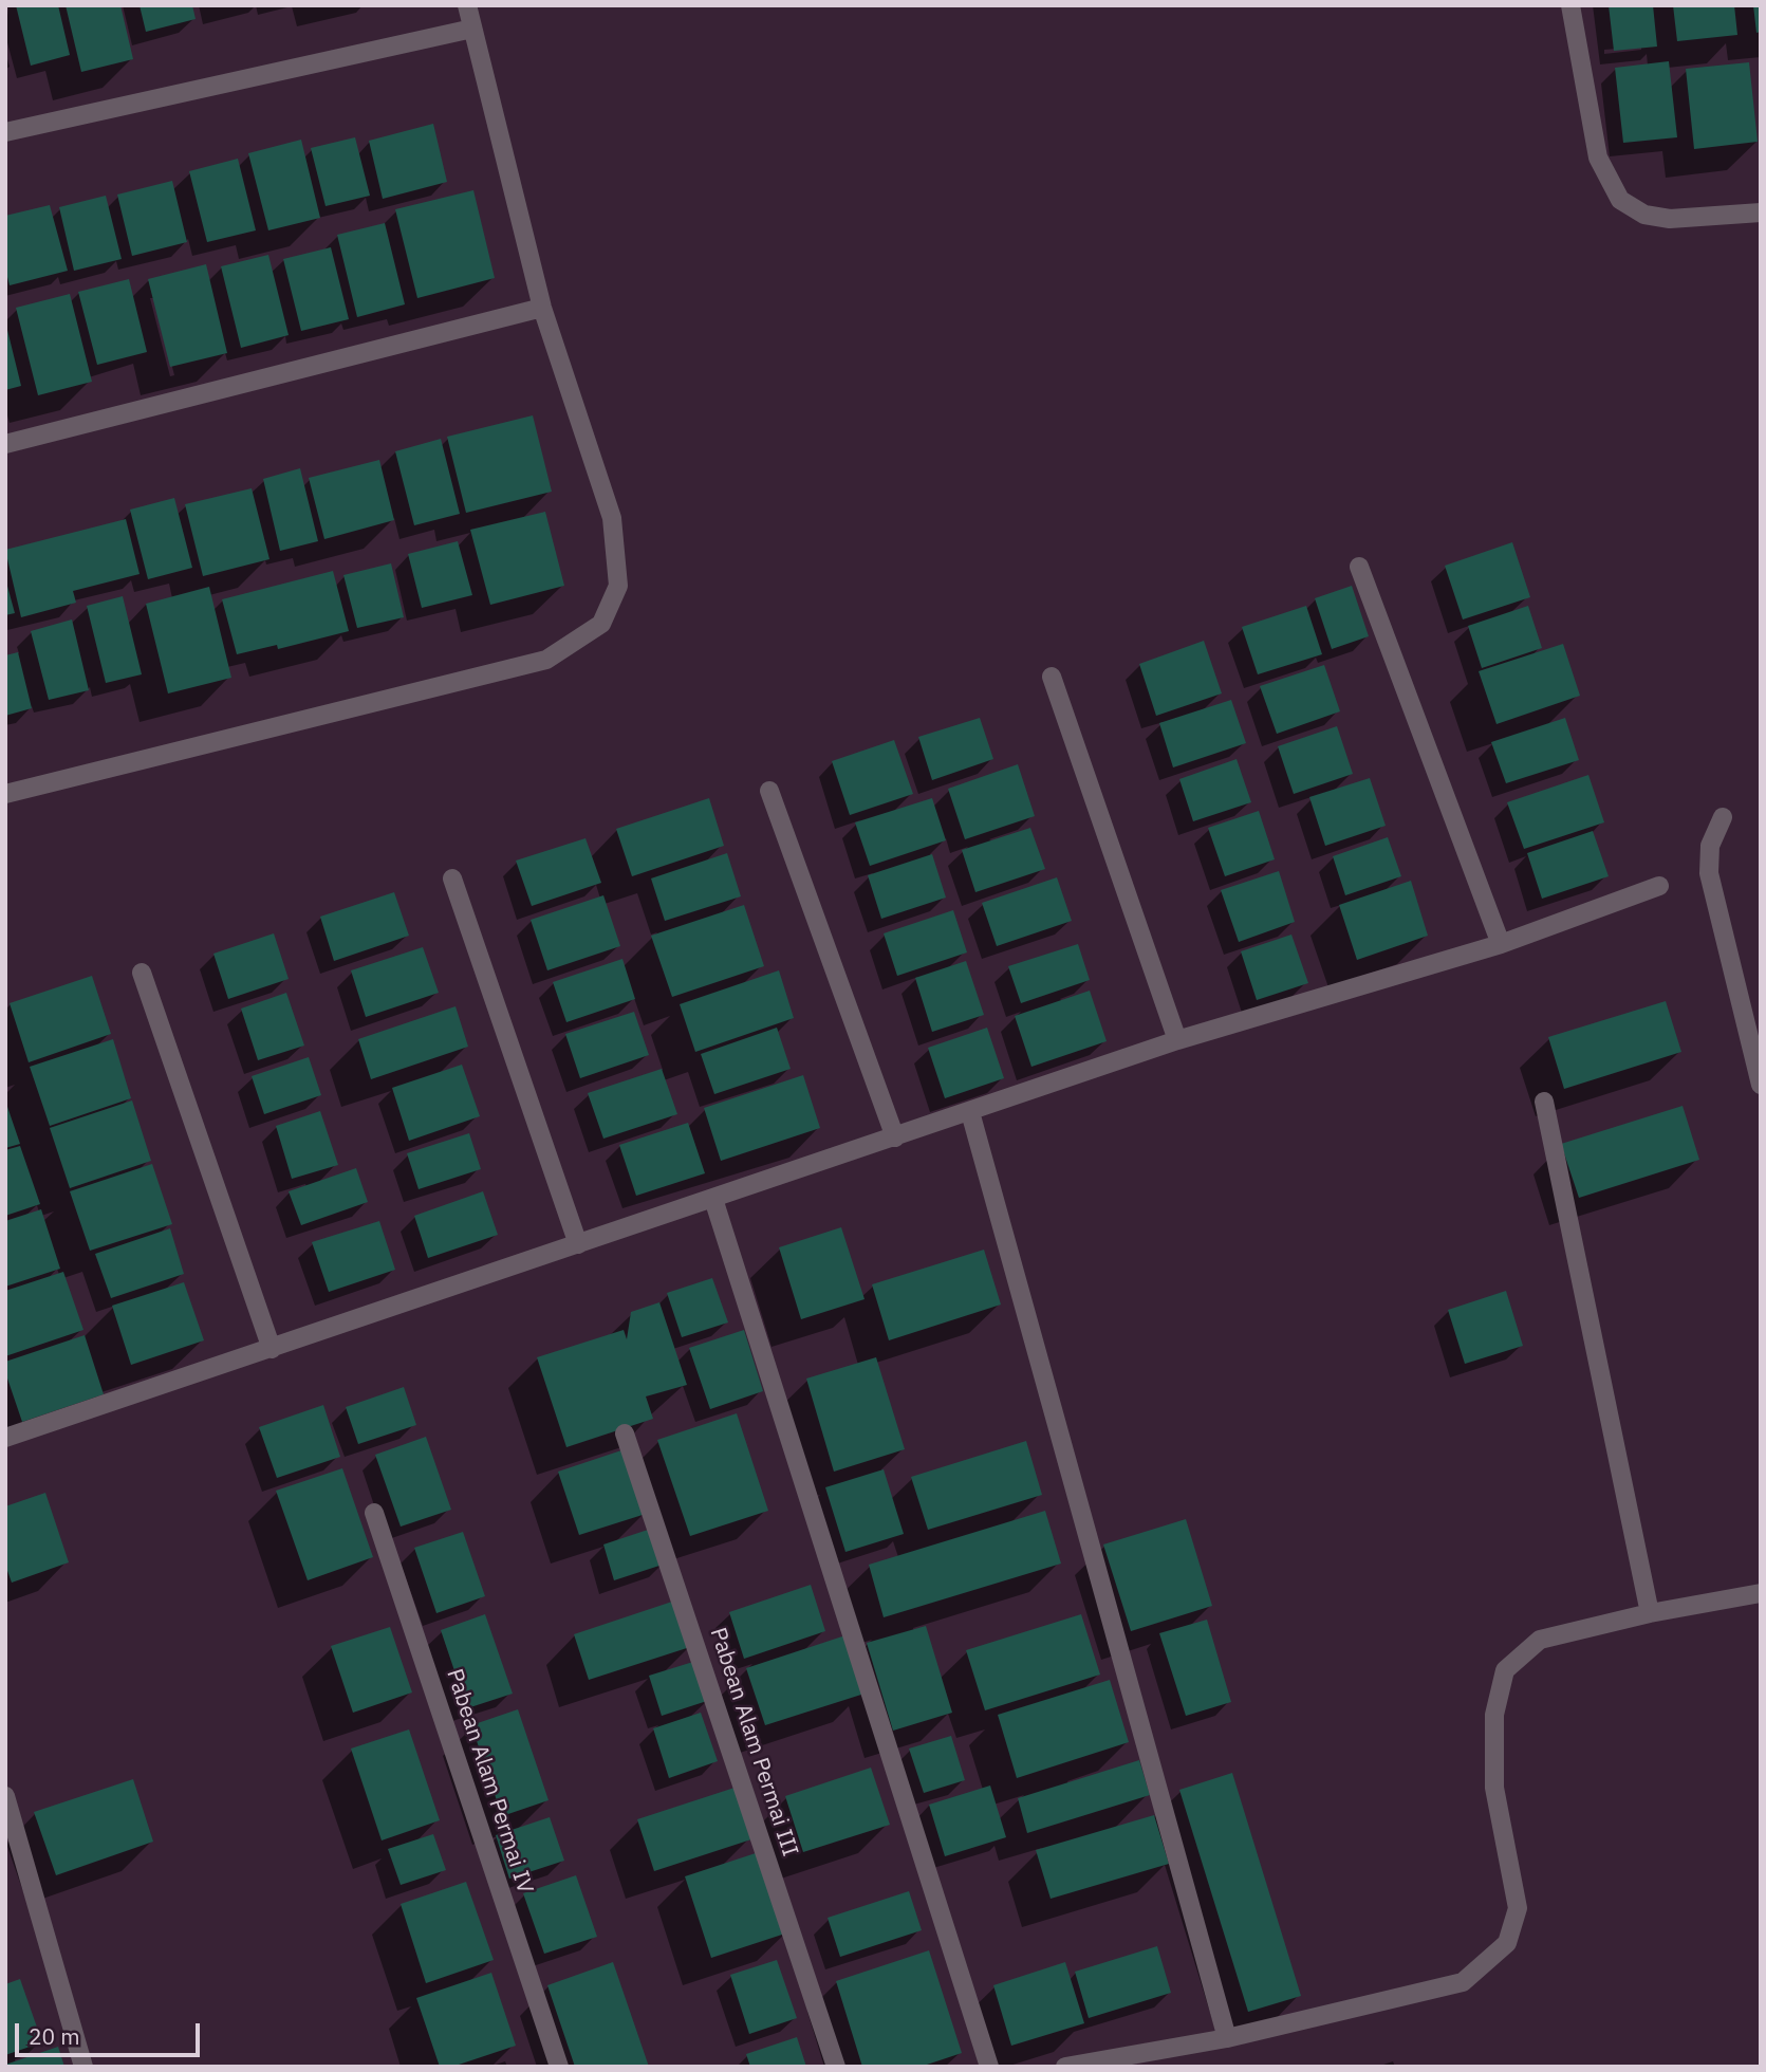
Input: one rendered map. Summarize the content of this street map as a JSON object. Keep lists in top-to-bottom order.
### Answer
{
  "streets": {
    "street": ["Pabean Alam Permai III", "Pabean Alam Permai IV"]
  },
  "scale_bar": "20 m"
}
